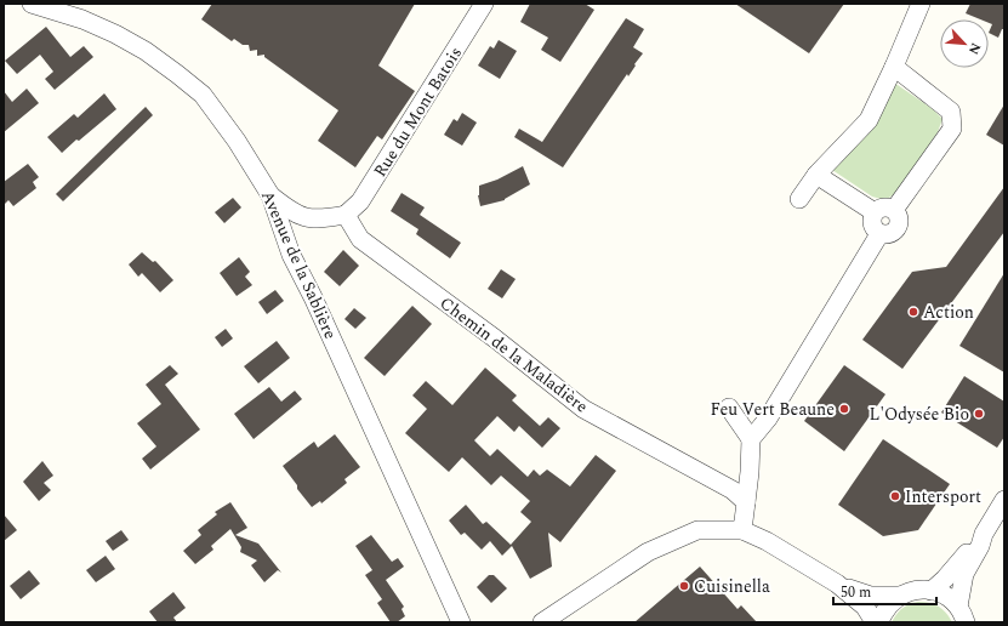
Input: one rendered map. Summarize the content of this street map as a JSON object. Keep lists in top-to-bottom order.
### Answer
{
  "streets": {
    "street": ["Rue du Mont Batois", "Avenue de la Sablière", "Chemin de la Maladière"]
  },
  "crossings": [
    ["Rue du Mont Batois", "Chemin de la Maladière"]
  ],
  "places": [
    "Action",
    "Feu Vert Beaune",
    "L'Odysée Bio",
    "Intersport",
    "Cuisinella"
  ],
  "scale_bar": "50 m",
  "north": "bottom right"
}
